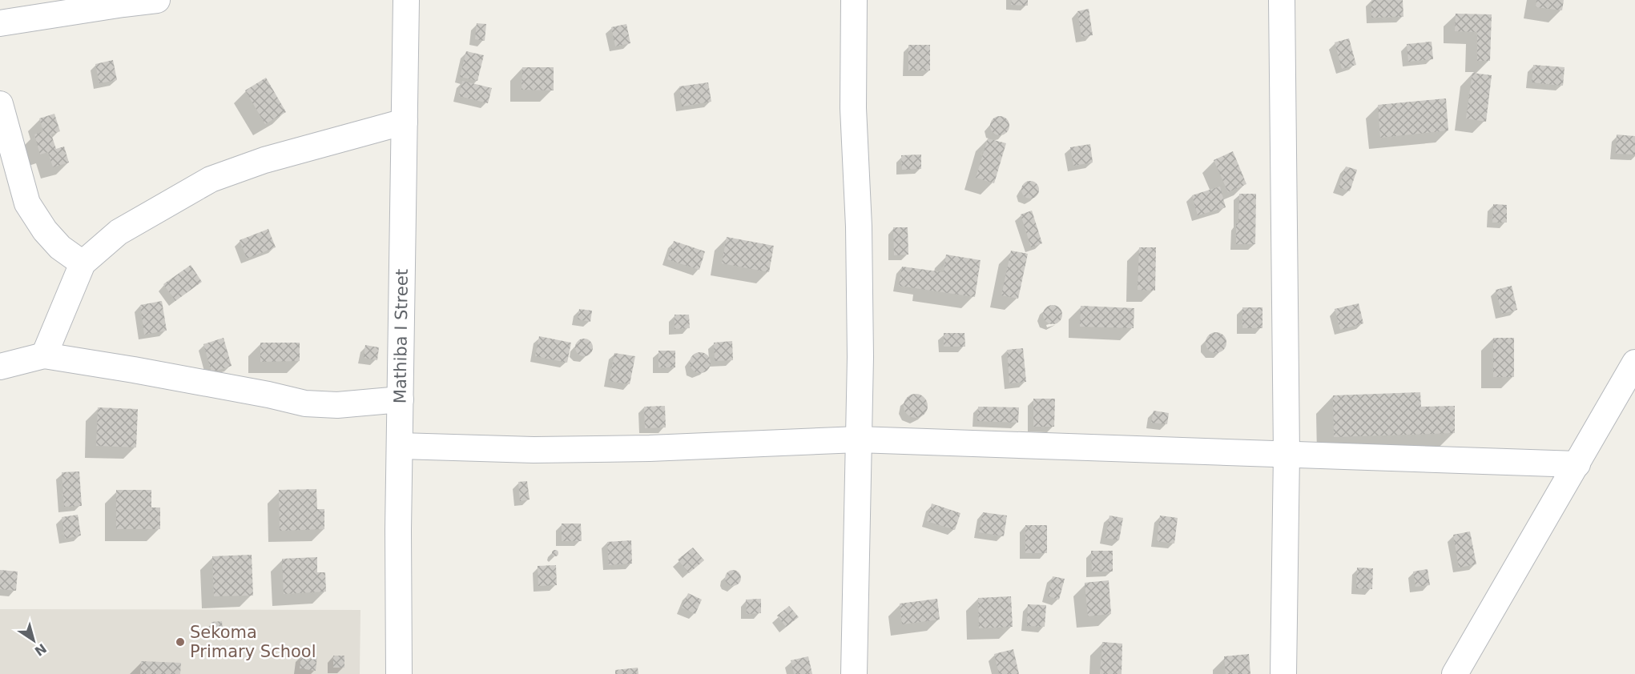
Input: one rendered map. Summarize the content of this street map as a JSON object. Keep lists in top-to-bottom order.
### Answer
{
  "streets": {
    "street": ["Mathiba I Street"]
  },
  "places": ["Sekoma Primary School"],
  "north": "bottom right"
}
